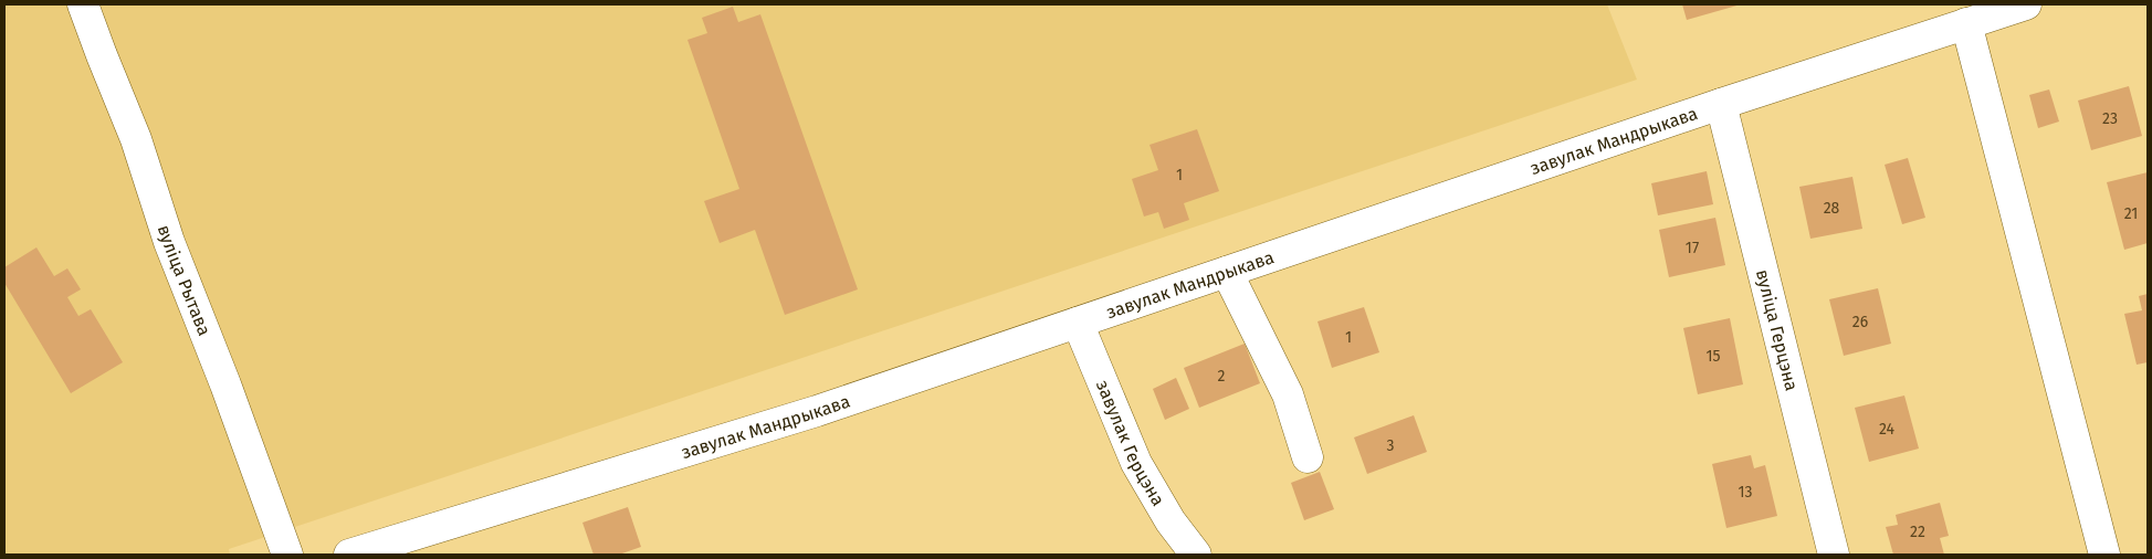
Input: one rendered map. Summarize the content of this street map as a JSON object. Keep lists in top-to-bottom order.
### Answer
{
  "streets": {
    "street": [
      "завулак Мандрыкава",
      "вуліца Рытава",
      "вуліца Герцэна",
      "завулак Герцэна"
    ]
  },
  "crossings": [
    ["завулак Мандрыкава", "вуліца Герцэна"],
    ["завулак Мандрыкава", "завулак Герцэна"]
  ],
  "house_numbers": [
    "23",
    "1",
    "28",
    "21",
    "17",
    "26",
    "1",
    "15",
    "2",
    "24",
    "3",
    "13",
    "22"
  ]
}
